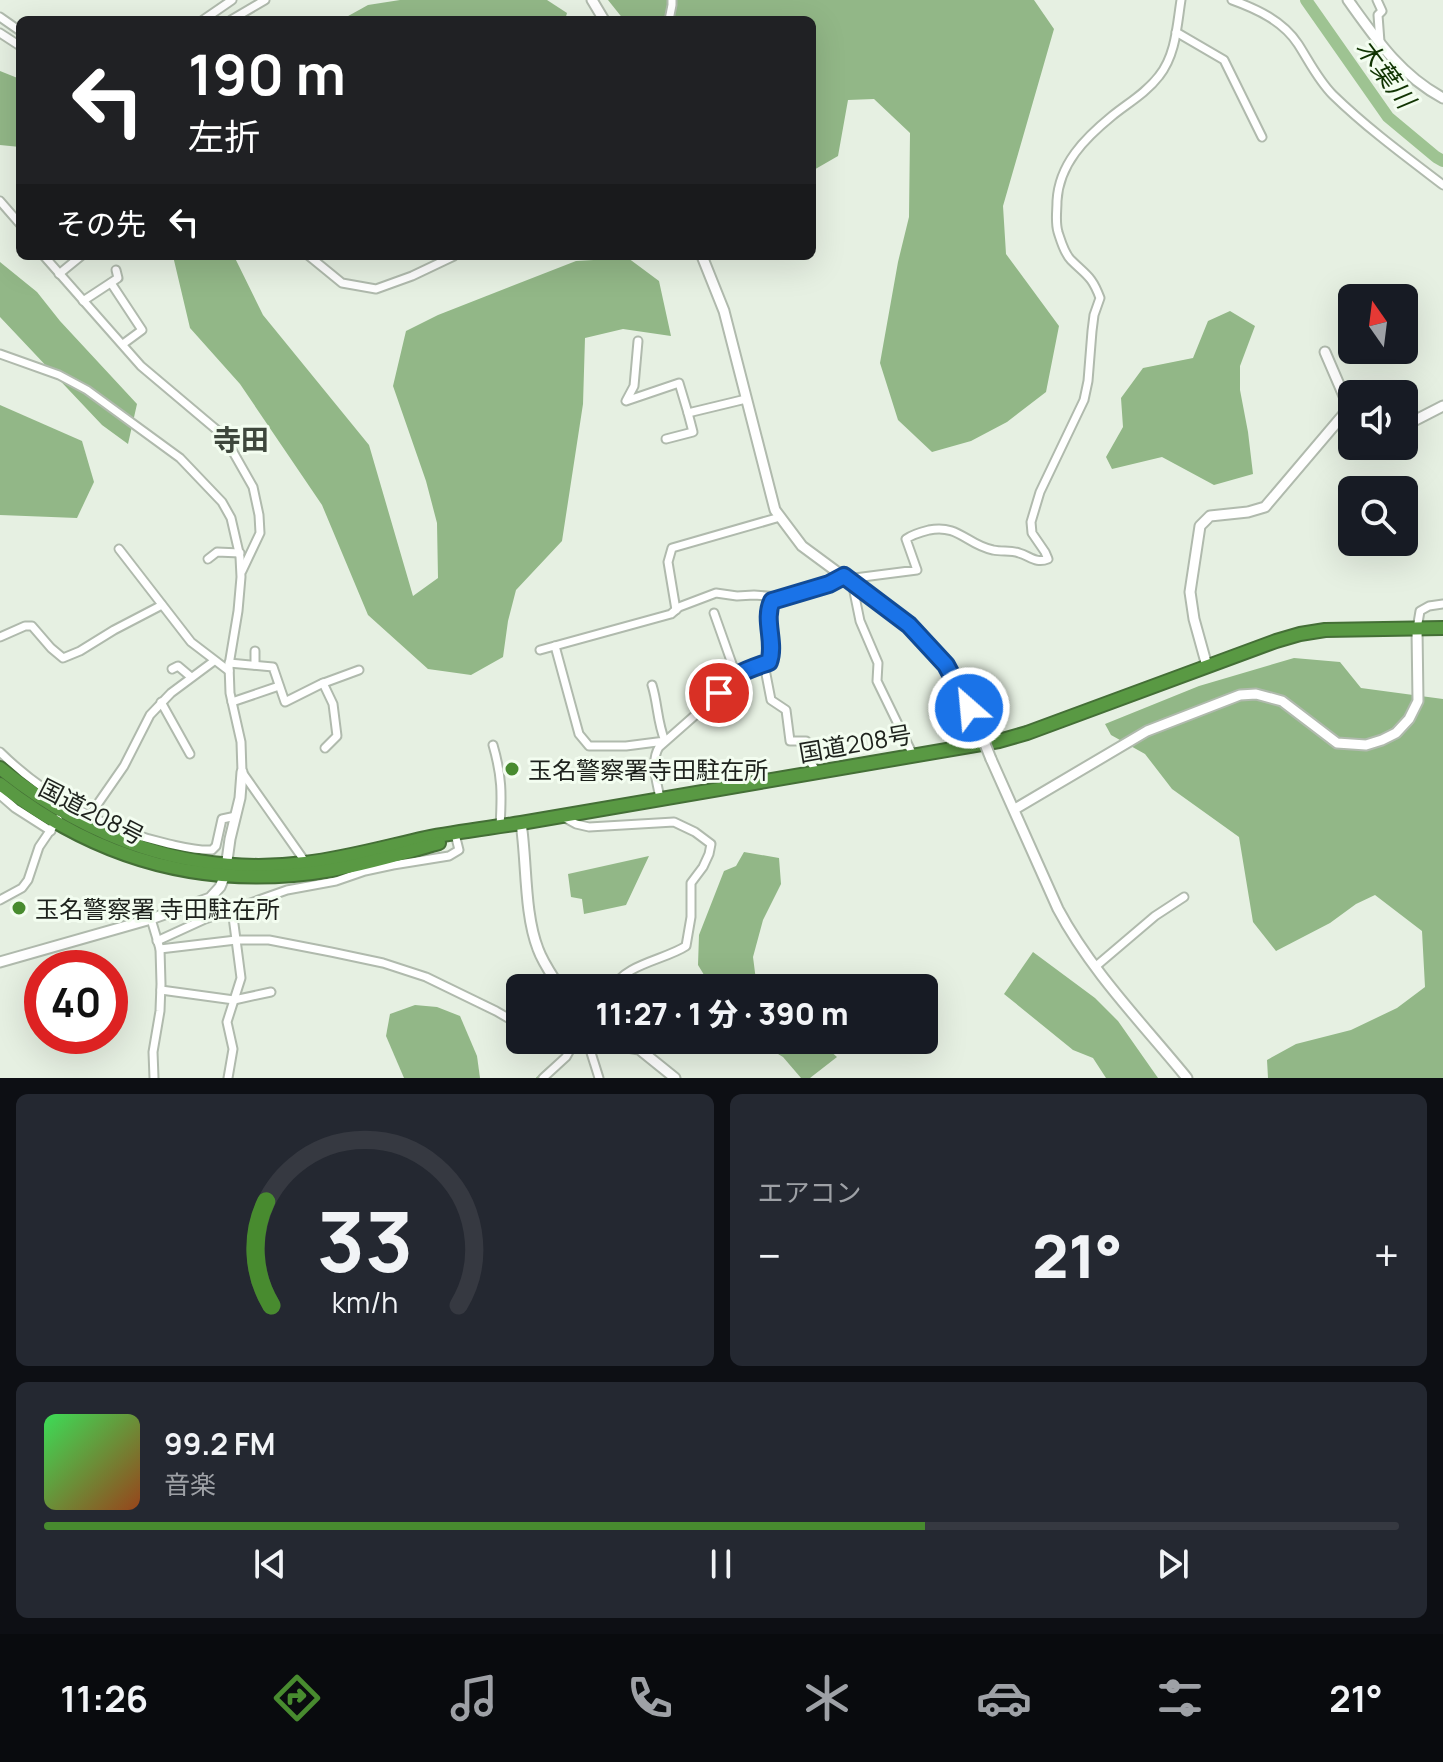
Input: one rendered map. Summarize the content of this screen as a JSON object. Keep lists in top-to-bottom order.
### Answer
{
  "streets": {
    "highway": ["国道208号"]
  },
  "districts": ["寺田"],
  "water": ["木葉川"],
  "places": ["玉名警察署寺田駐在所", "玉名警察署 寺田駐在所"],
  "north": "top",
  "page": {
    "turn": ["190 m", "左折"],
    "then": "その先",
    "limit": "40",
    "trip": "11:27 · 1 分 · 390 m",
    "tile": "エアコン",
    "heat": ["−", "21°", "+"],
    "song": ["99.2 FM", "音楽"],
    "tabs": ["11:26", "21°"],
    "gauge": ["33", "km/h"]
  }
}
